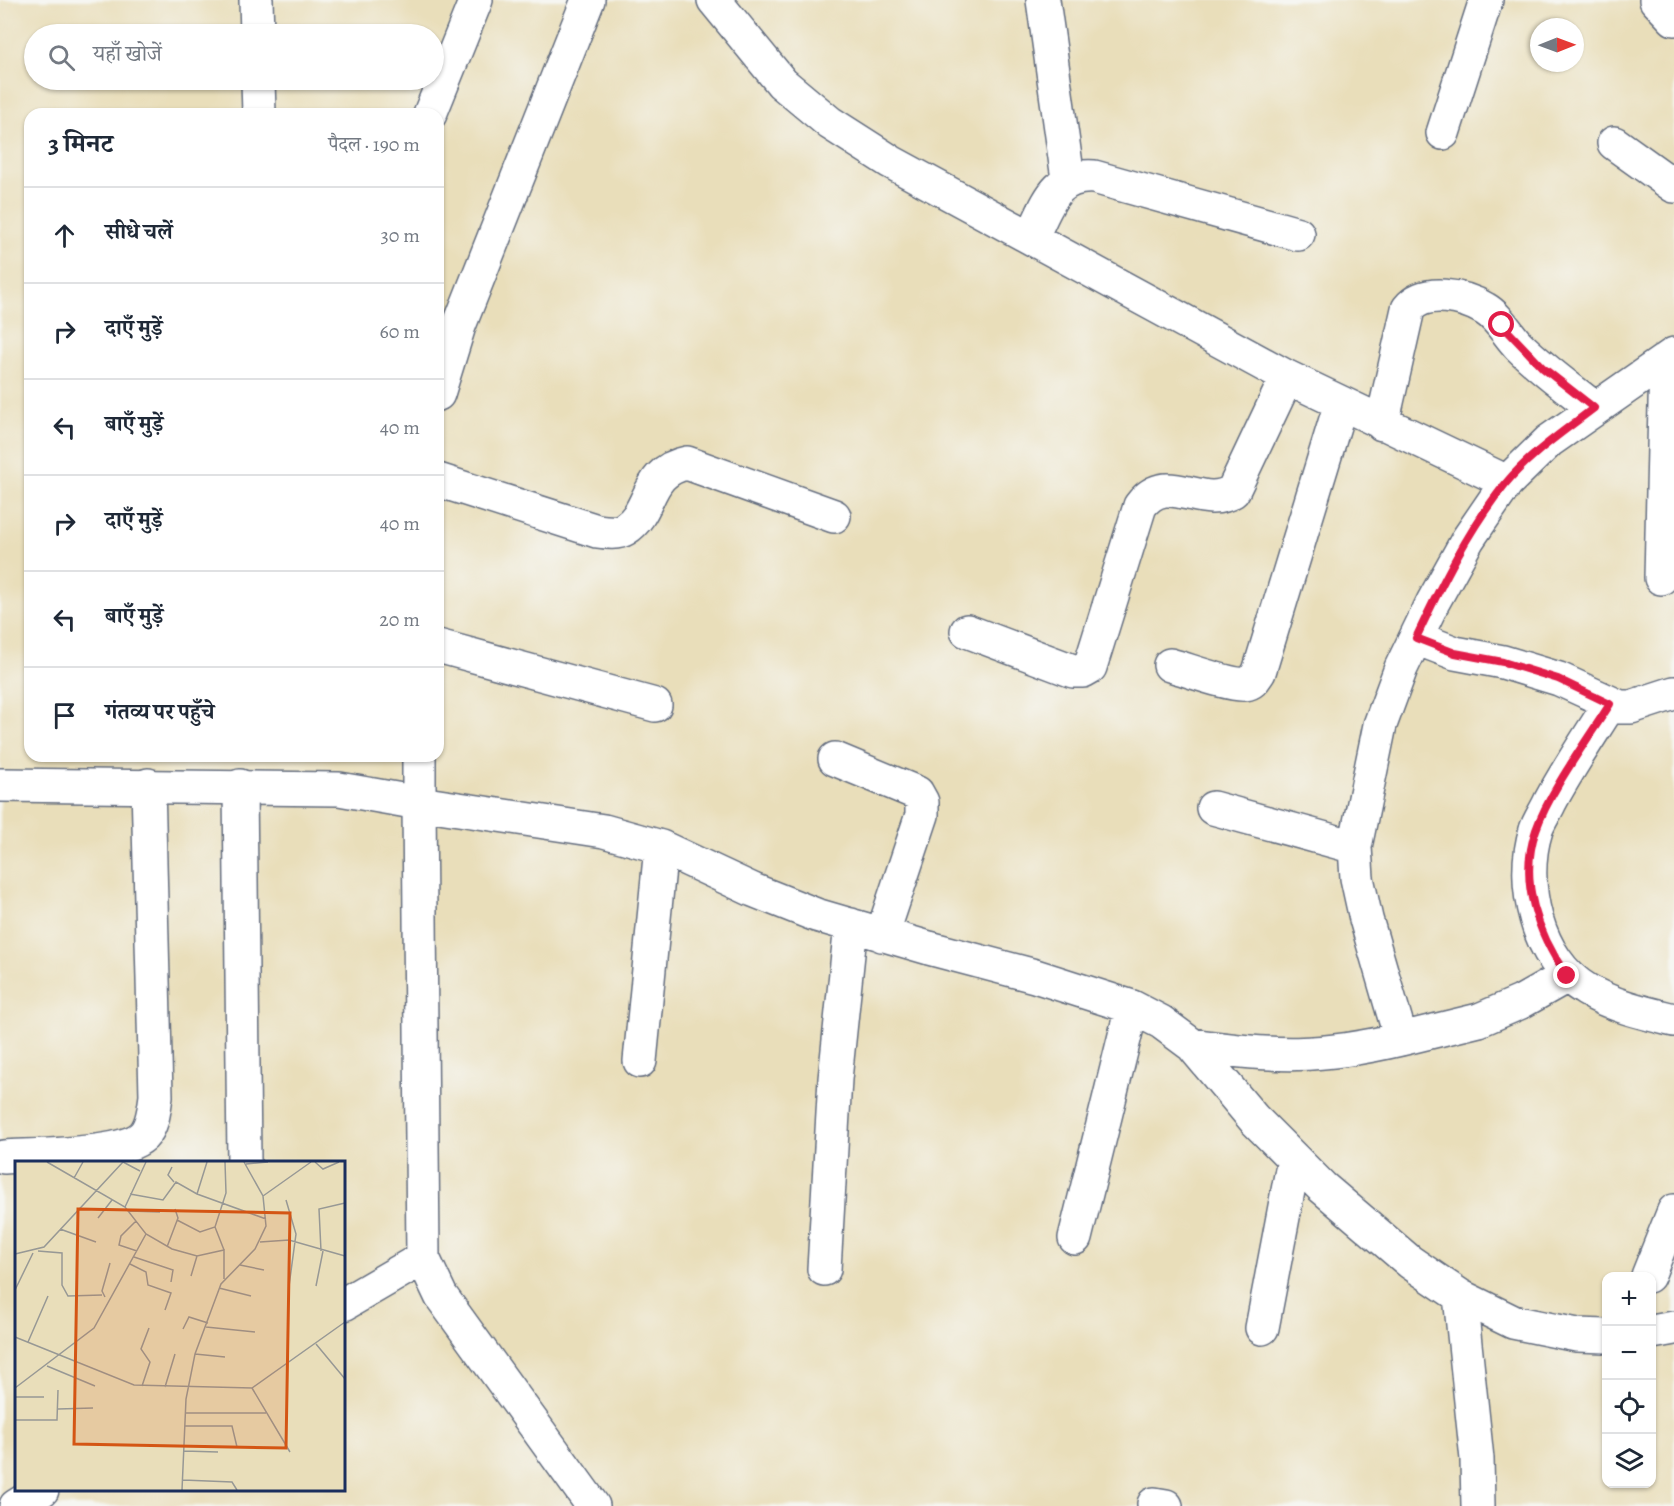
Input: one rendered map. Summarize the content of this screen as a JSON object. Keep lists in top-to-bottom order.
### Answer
{
  "north": "right",
  "page": {
    "search": "यहाँ खोजें",
    "heading": ["3 मिनट", "पैदल · 190 m"],
    "list": [
      ["सीधे चलें", "30 m"],
      ["दाएँ मुड़ें", "60 m"],
      ["बाएँ मुड़ें", "40 m"],
      ["दाएँ मुड़ें", "40 m"],
      ["बाएँ मुड़ें", "20 m"],
      "गंतव्य पर पहुँचे"
    ],
    "map_buttons": ["+", "−"]
  }
}
